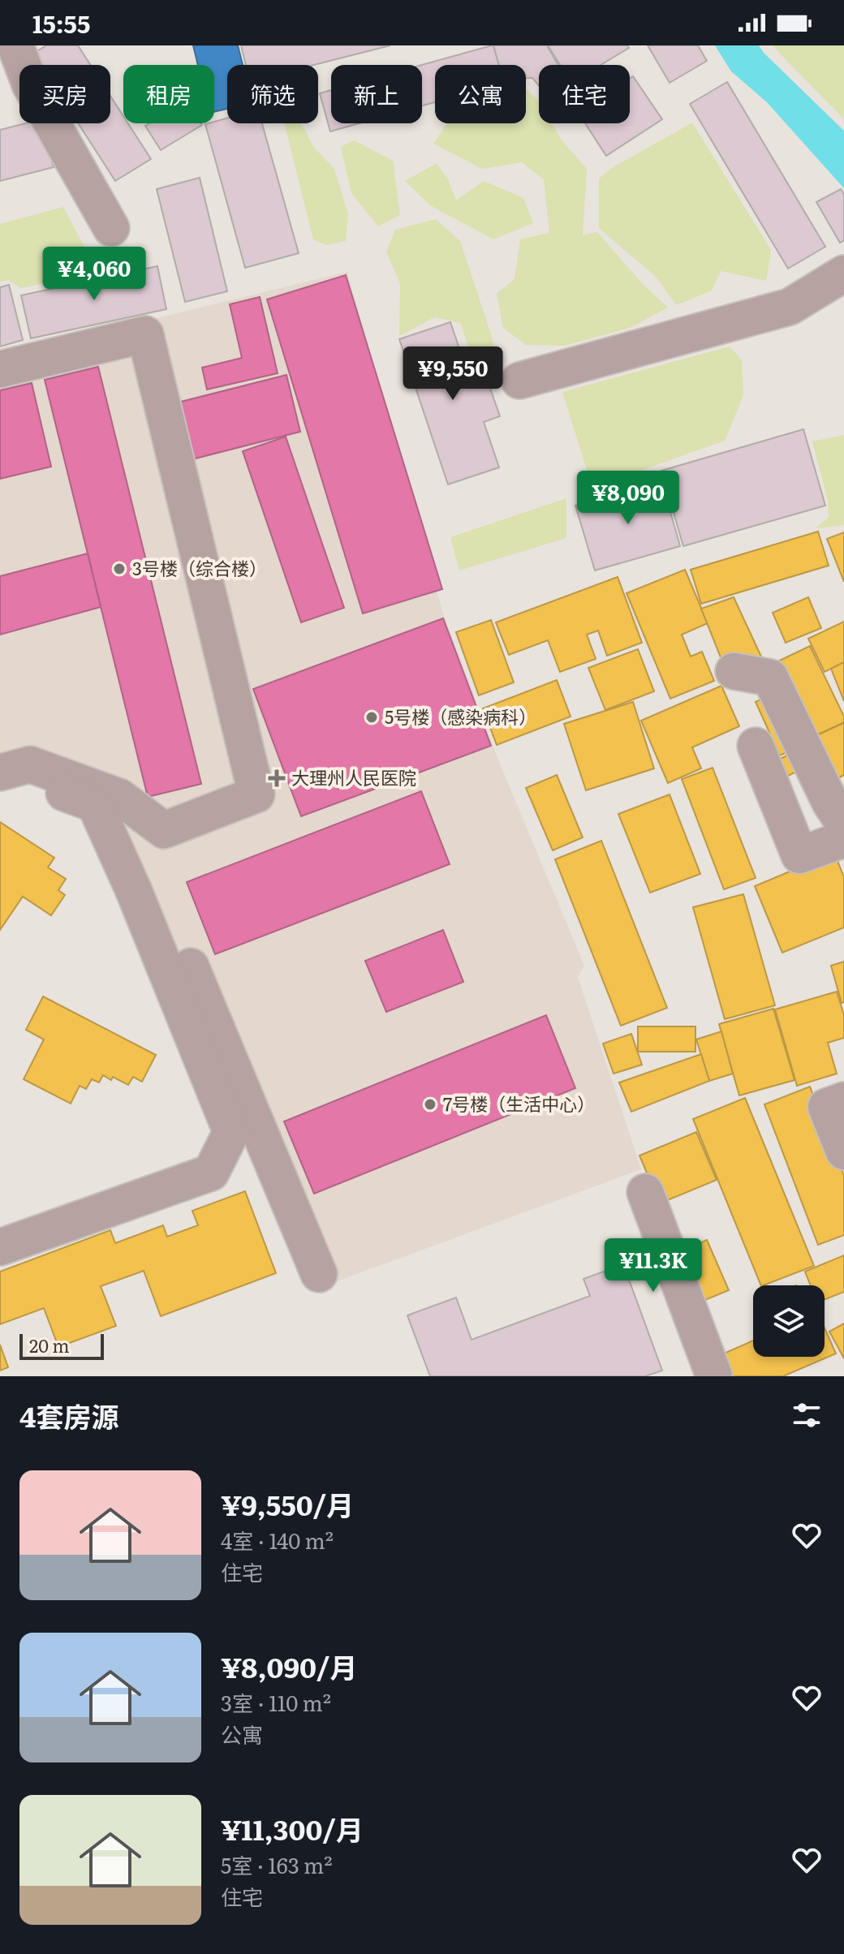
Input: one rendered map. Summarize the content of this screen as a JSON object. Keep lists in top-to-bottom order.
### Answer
{
  "places": {
    "other": ["3号楼（综合楼）", "5号楼（感染病科）", "7号楼（生活中心）"],
    "health": ["大理州人民医院"]
  },
  "scale_bar": "20 m",
  "page": {
    "status": "15:55",
    "chip": [
      "买房",
      "租房",
      "筛选",
      "新上",
      "公寓",
      "住宅"
    ],
    "price": [
      "¥4,060",
      "¥9,550",
      "¥8,090",
      "¥11.3K"
    ],
    "scale": "20 m",
    "heading": "4套房源",
    "list": [
      {
        "name": "¥9,550/月",
        "note": "4室 · 140 m² · 住宅"
      },
      {
        "name": "¥8,090/月",
        "note": "3室 · 110 m² · 公寓"
      },
      {
        "name": "¥11,300/月",
        "note": "5室 · 163 m² · 住宅"
      }
    ]
  }
}
